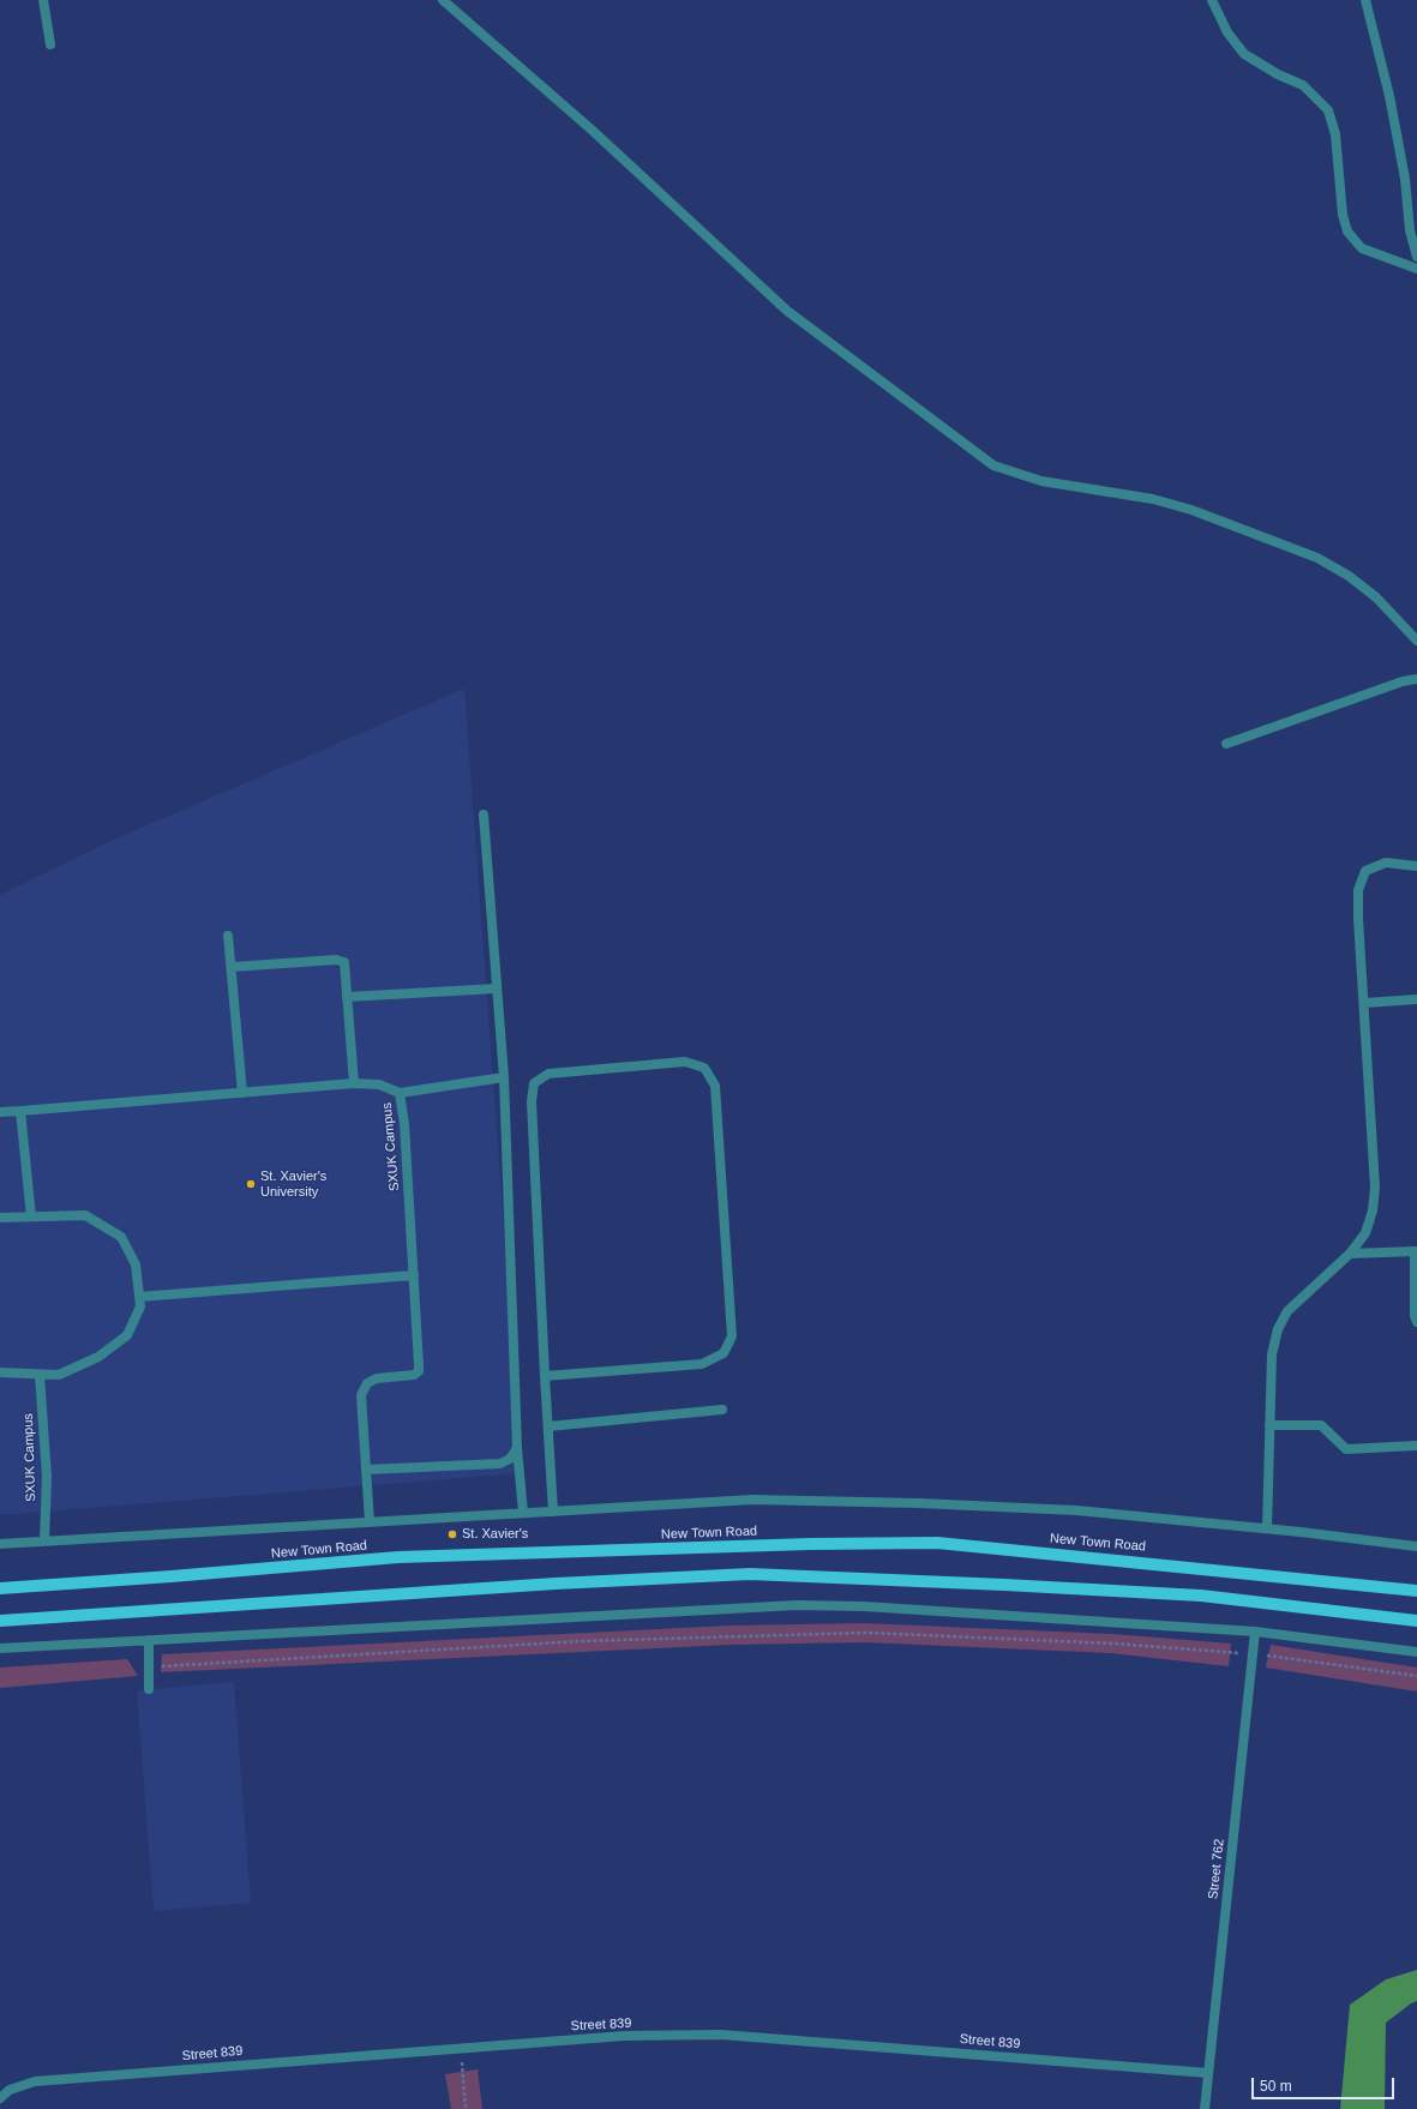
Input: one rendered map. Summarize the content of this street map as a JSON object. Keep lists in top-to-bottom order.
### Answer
{
  "streets": {
    "main road": ["New Town Road"],
    "street": ["SXUK Campus", "Street 762", "Street 839"]
  },
  "crossings": [
    ["Street 762", "Street 839"]
  ],
  "places": ["St. Xavier's University", "St. Xavier's"],
  "scale_bar": "50 m"
}
